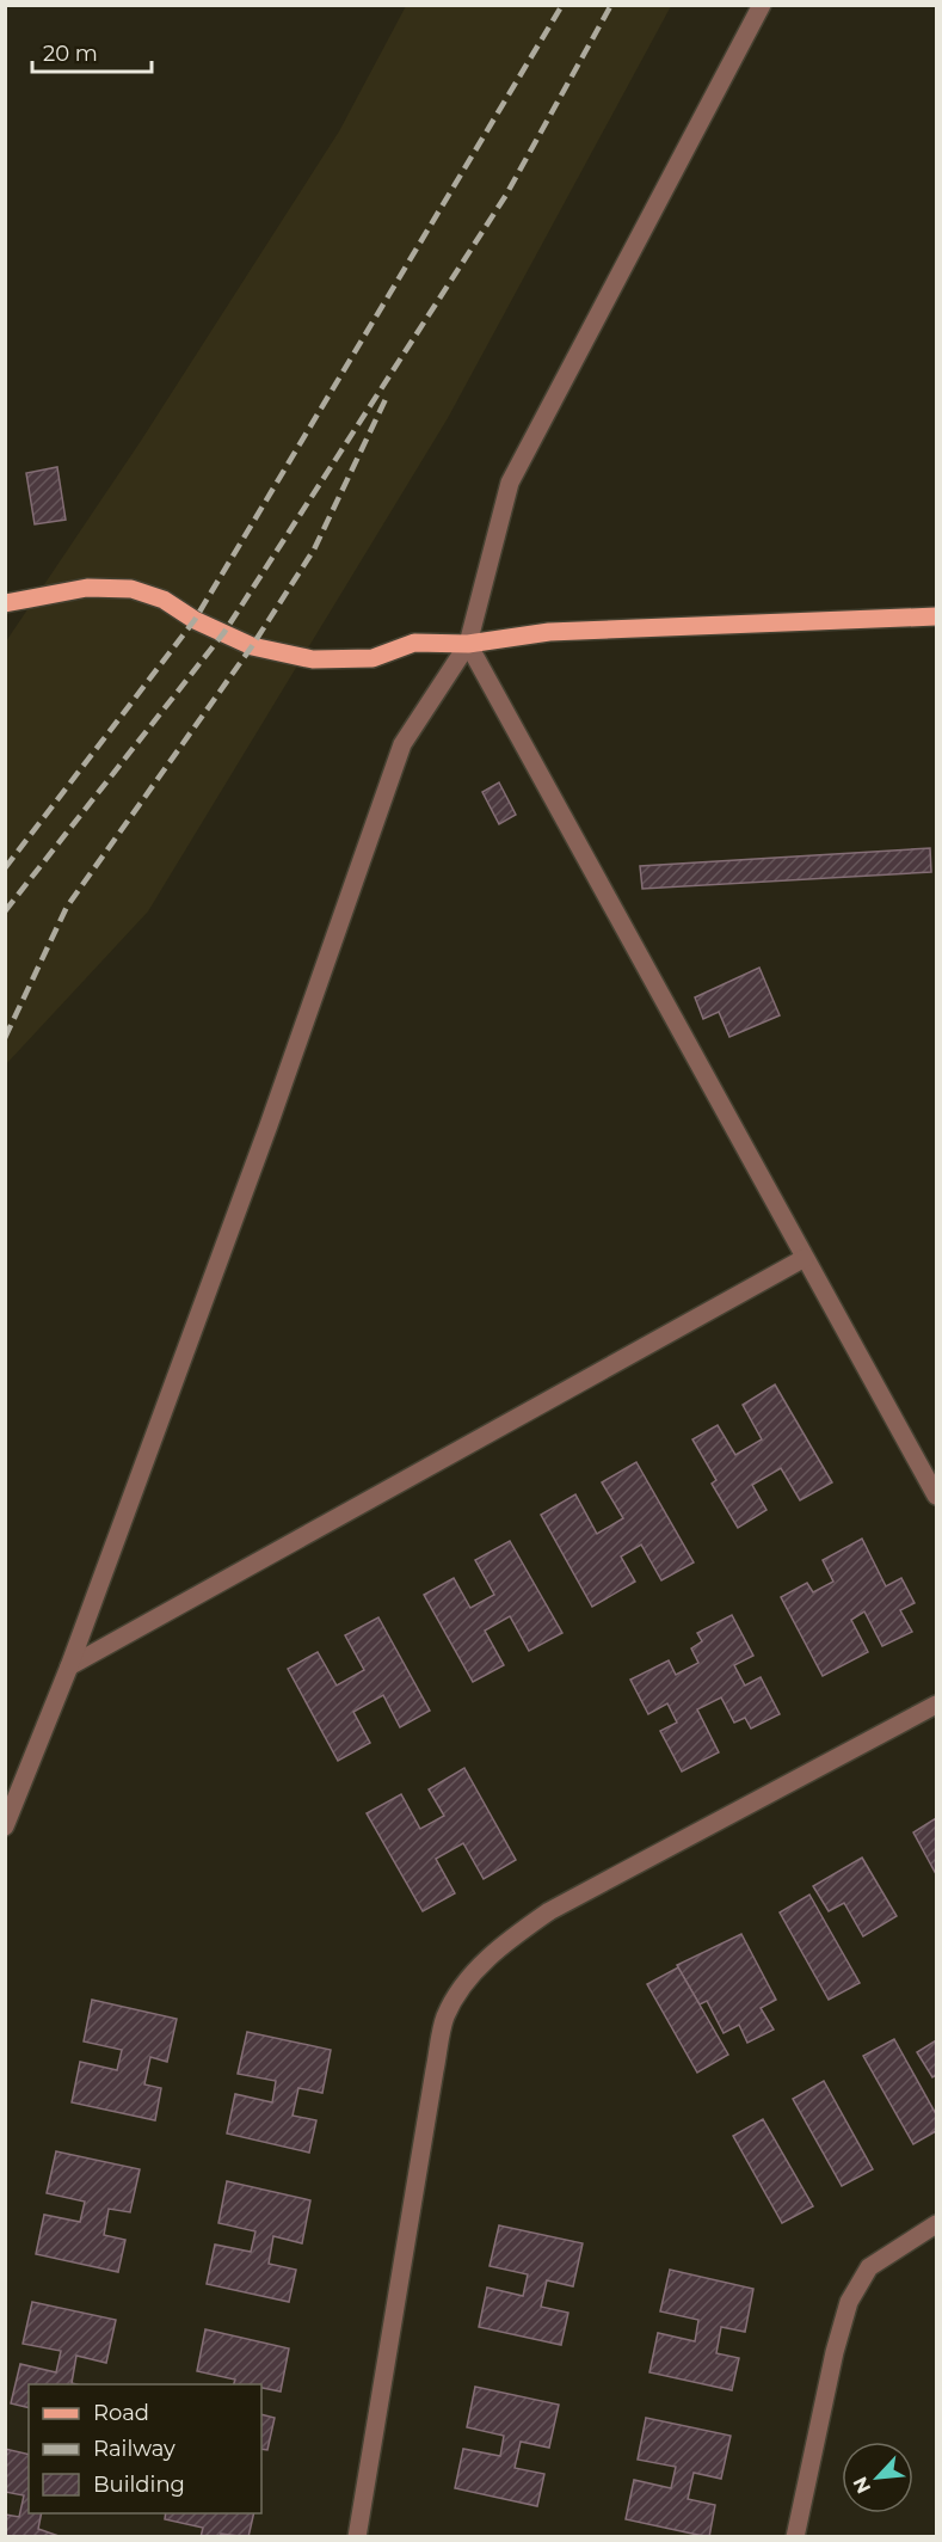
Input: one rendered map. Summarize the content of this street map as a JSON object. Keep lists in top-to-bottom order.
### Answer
{
  "legend": ["Road", "Railway", "Building"],
  "scale_bar": "20 m",
  "north": "bottom left"
}
